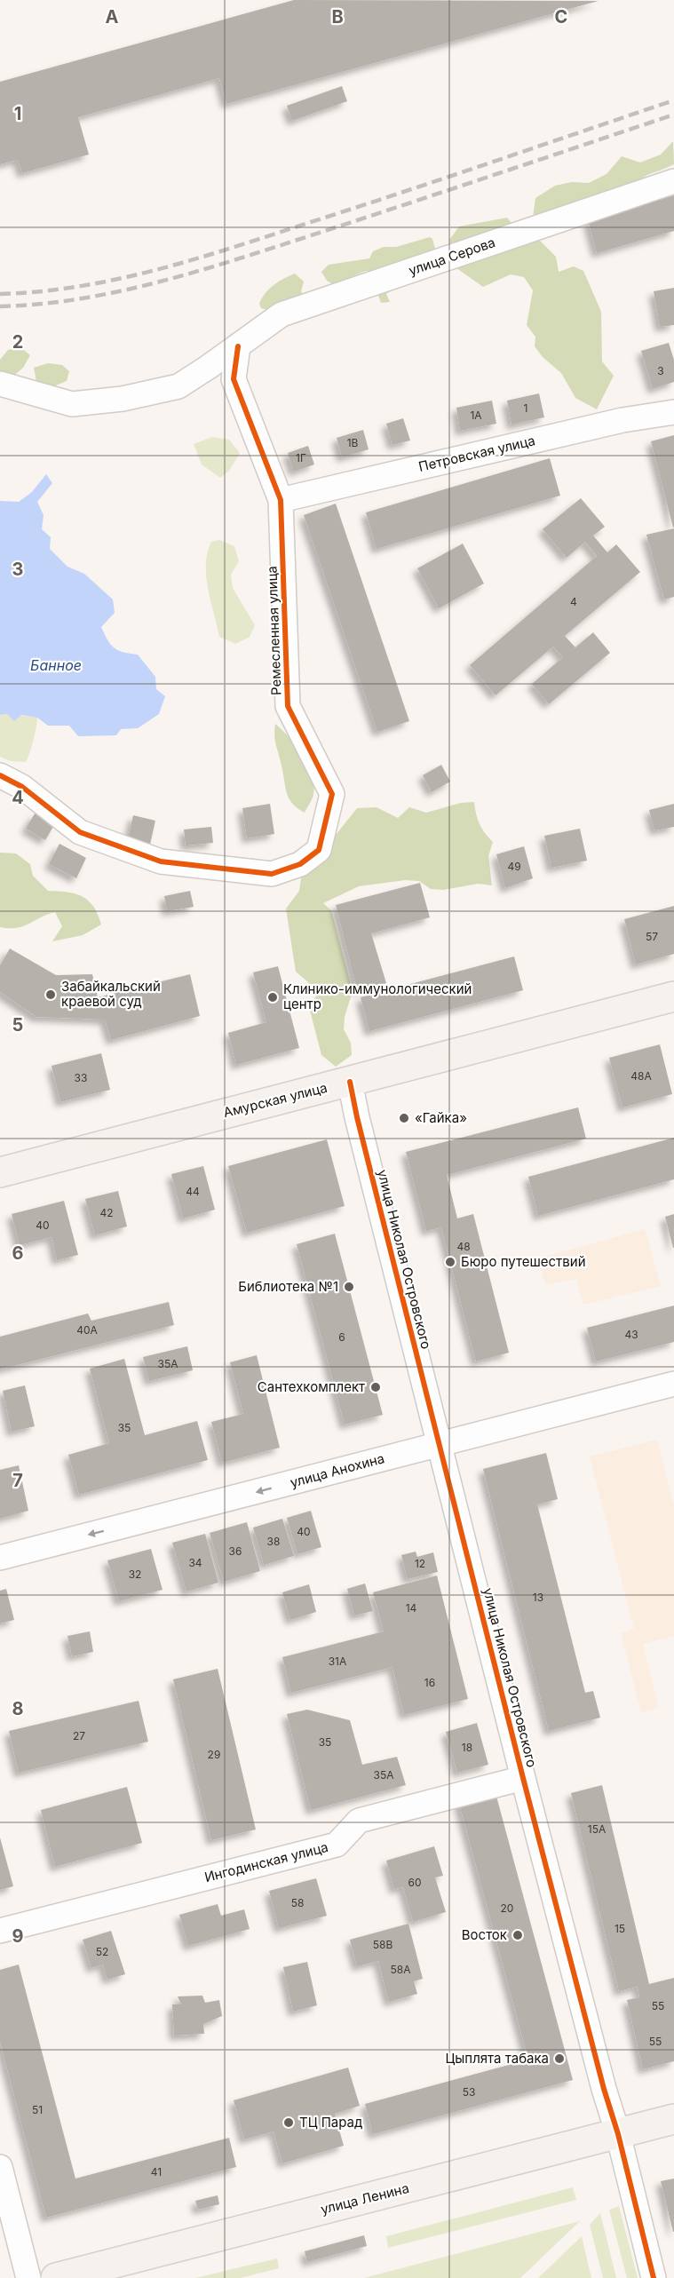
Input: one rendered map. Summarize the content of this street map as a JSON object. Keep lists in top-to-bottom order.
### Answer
{
  "streets": {
    "main road": ["Амурская улица", "улица Ленина"],
    "street": [
      "улица Серова",
      "Петровская улица",
      "Ремесленная улица",
      "улица Николая Островского",
      "улица Анохина",
      "Ингодинская улица"
    ]
  },
  "crossings": [
    ["улица Серова", "Ремесленная улица"],
    ["Петровская улица", "Ремесленная улица"],
    ["Амурская улица", "улица Николая Островского"],
    ["улица Николая Островского", "улица Анохина"],
    ["улица Николая Островского", "Ингодинская улица"],
    ["улица Николая Островского", "улица Ленина"]
  ],
  "one_way": ["улица Анохина"],
  "water": ["Банное"],
  "places": [
    "Забайкальский краевой суд",
    "Клинико-иммунологический центр",
    "«Гайка»",
    "Бюро путешествий",
    "Библиотека №1",
    "Сантехкомплект",
    "Восток",
    "Цыплята табака",
    "ТЦ Парад"
  ],
  "house_numbers": [
    "3",
    "1",
    "1А",
    "1В",
    "1Г",
    "4",
    "49",
    "57",
    "48А",
    "33",
    "44",
    "42",
    "40",
    "48",
    "40А",
    "43",
    "6",
    "35А",
    "35",
    "40",
    "38",
    "36",
    "34",
    "12",
    "32",
    "13",
    "14",
    "31А",
    "16",
    "27",
    "35",
    "18",
    "29",
    "35А",
    "15А",
    "60",
    "58",
    "20",
    "15",
    "58В",
    "52",
    "58А",
    "55",
    "55",
    "53",
    "51",
    "41"
  ],
  "grid": {
    "columns": ["A", "B", "C"],
    "rows": [
      "1",
      "2",
      "3",
      "4",
      "5",
      "6",
      "7",
      "8",
      "9"
    ]
  }
}
